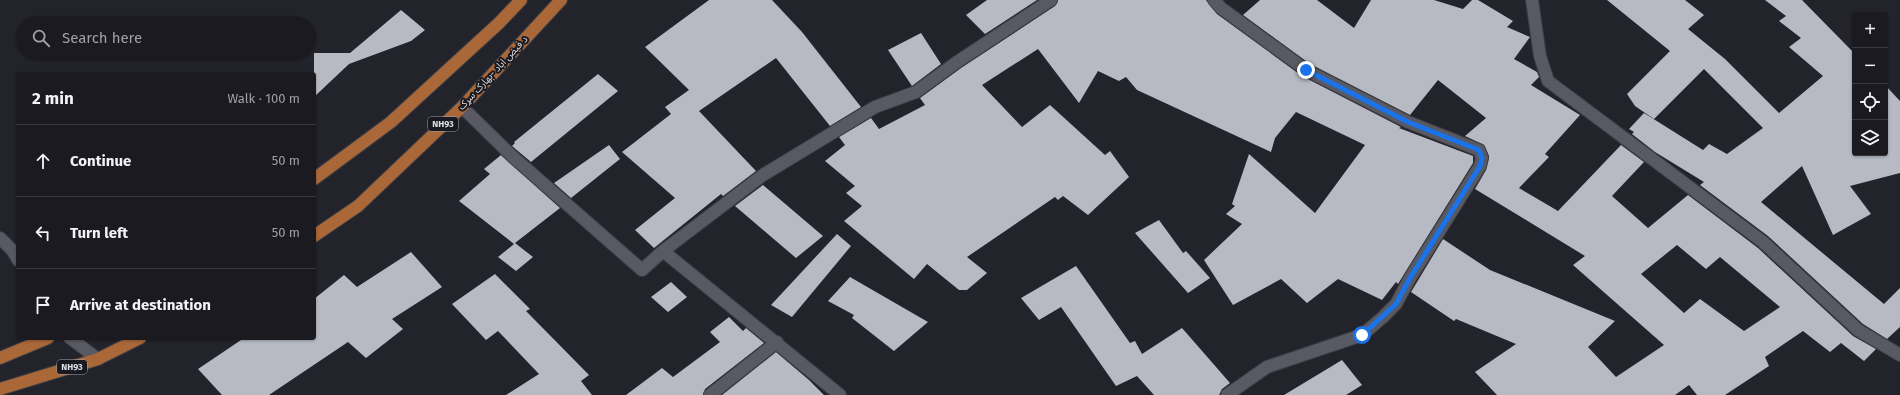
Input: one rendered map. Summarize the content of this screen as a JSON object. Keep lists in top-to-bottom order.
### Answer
{
  "streets": {
    "main road": ["د فیض اباد -بهارک سړک", "NH93"]
  },
  "page": {
    "map_buttons": ["+", "−"],
    "search": "Search here",
    "heading": ["2 min", "Walk · 100 m"],
    "list": [
      ["Continue", "50 m"],
      ["Turn left", "50 m"],
      "Arrive at destination"
    ]
  }
}
